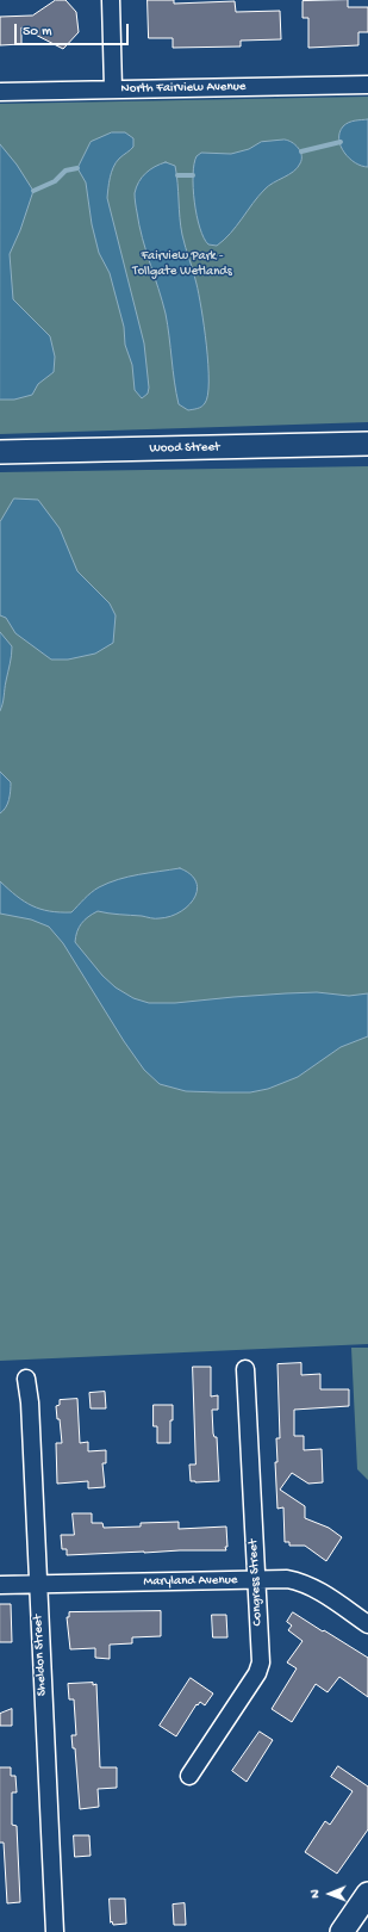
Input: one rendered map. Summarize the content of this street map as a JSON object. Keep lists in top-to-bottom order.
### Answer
{
  "streets": {
    "street": [
      "North Fairview Avenue",
      "Wood Street",
      "Maryland Avenue",
      "Congress Street",
      "Sheldon Street"
    ]
  },
  "crossings": [
    ["Maryland Avenue", "Congress Street"],
    ["Maryland Avenue", "Sheldon Street"]
  ],
  "parks": ["Fairview Park - Tollgate Wetlands"],
  "scale_bar": "50 m",
  "north": "left"
}
